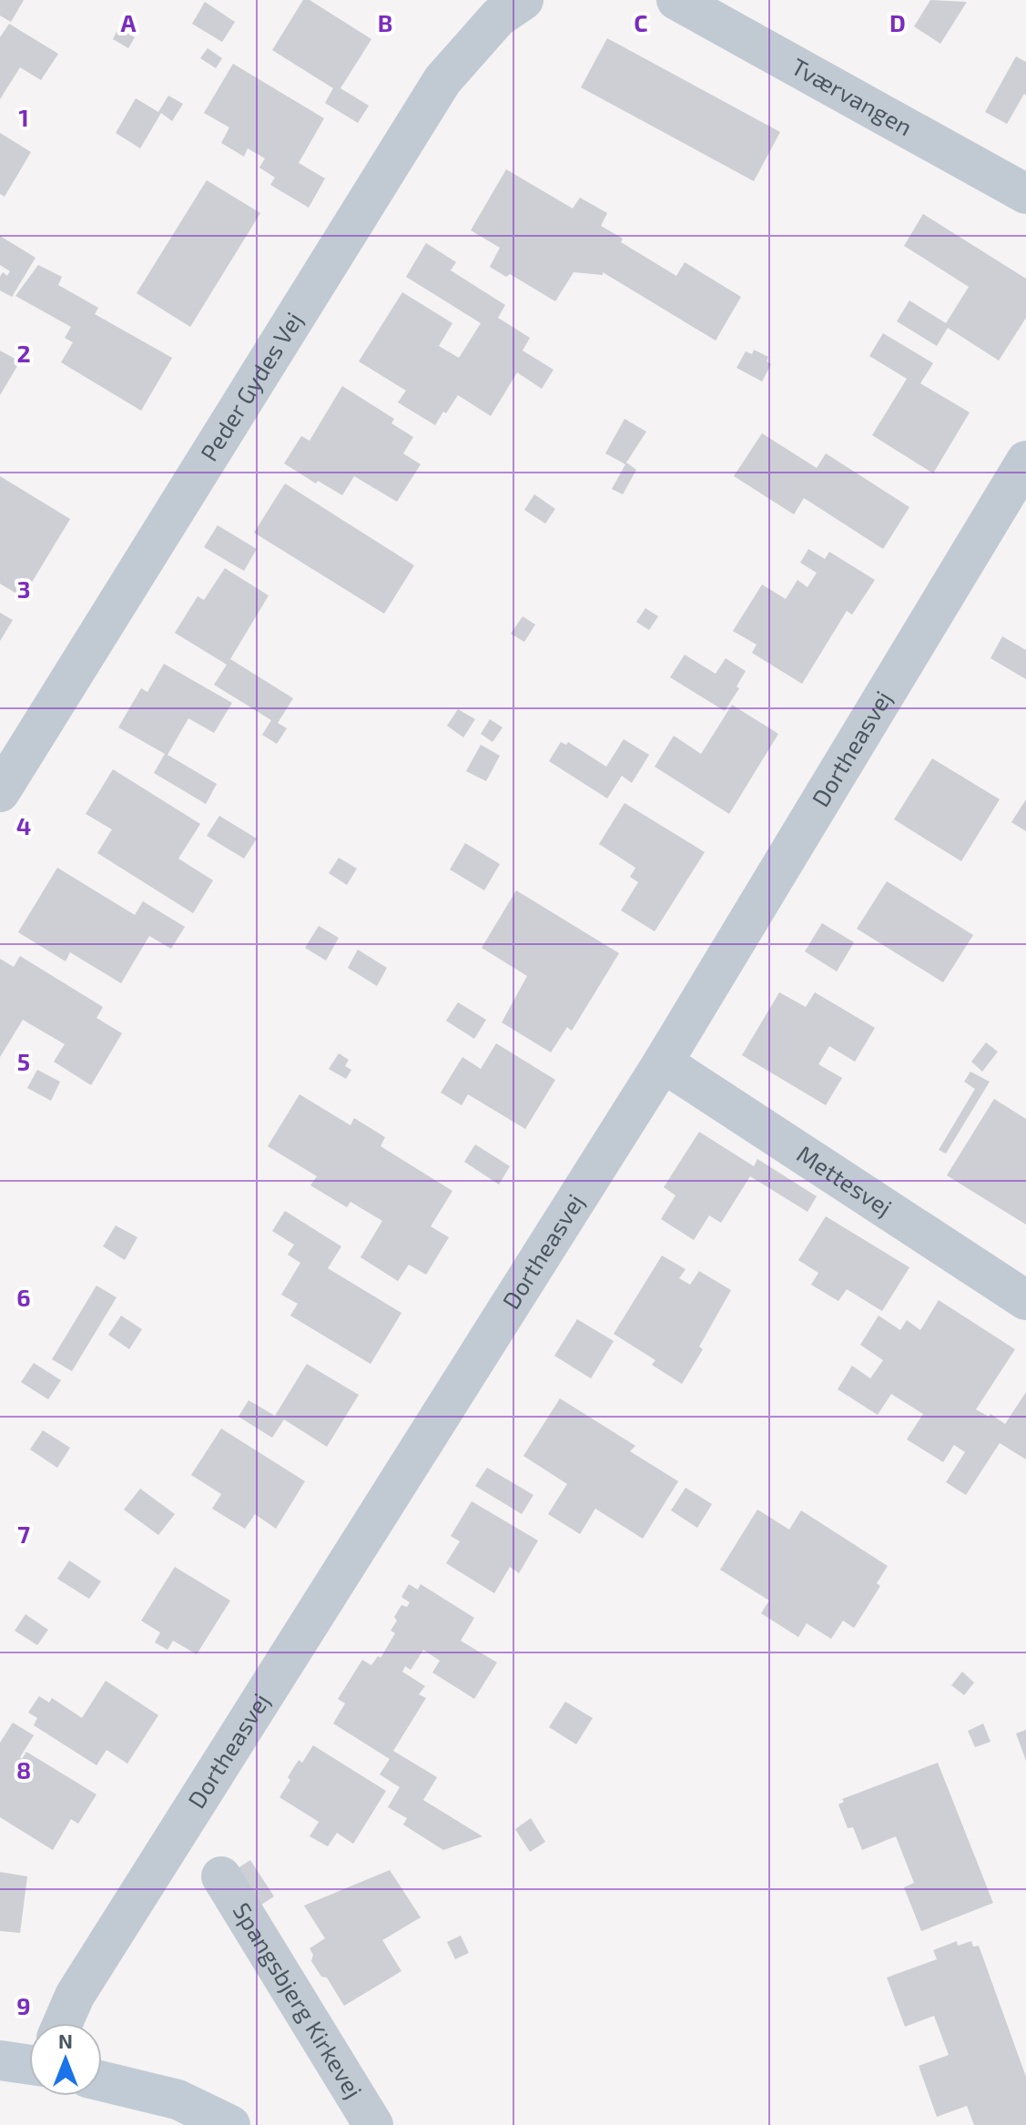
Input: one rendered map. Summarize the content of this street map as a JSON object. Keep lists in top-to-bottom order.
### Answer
{
  "streets": {
    "street": [
      "Tværvangen",
      "Peder Gydes Vej",
      "Dortheasvej",
      "Mettesvej",
      "Spangsbjerg Kirkevej"
    ]
  },
  "crossings": [
    ["Dortheasvej", "Mettesvej"]
  ],
  "north": "top",
  "grid": {
    "columns": [
      "A",
      "B",
      "C",
      "D"
    ],
    "rows": [
      "1",
      "2",
      "3",
      "4",
      "5",
      "6",
      "7",
      "8",
      "9"
    ]
  }
}
